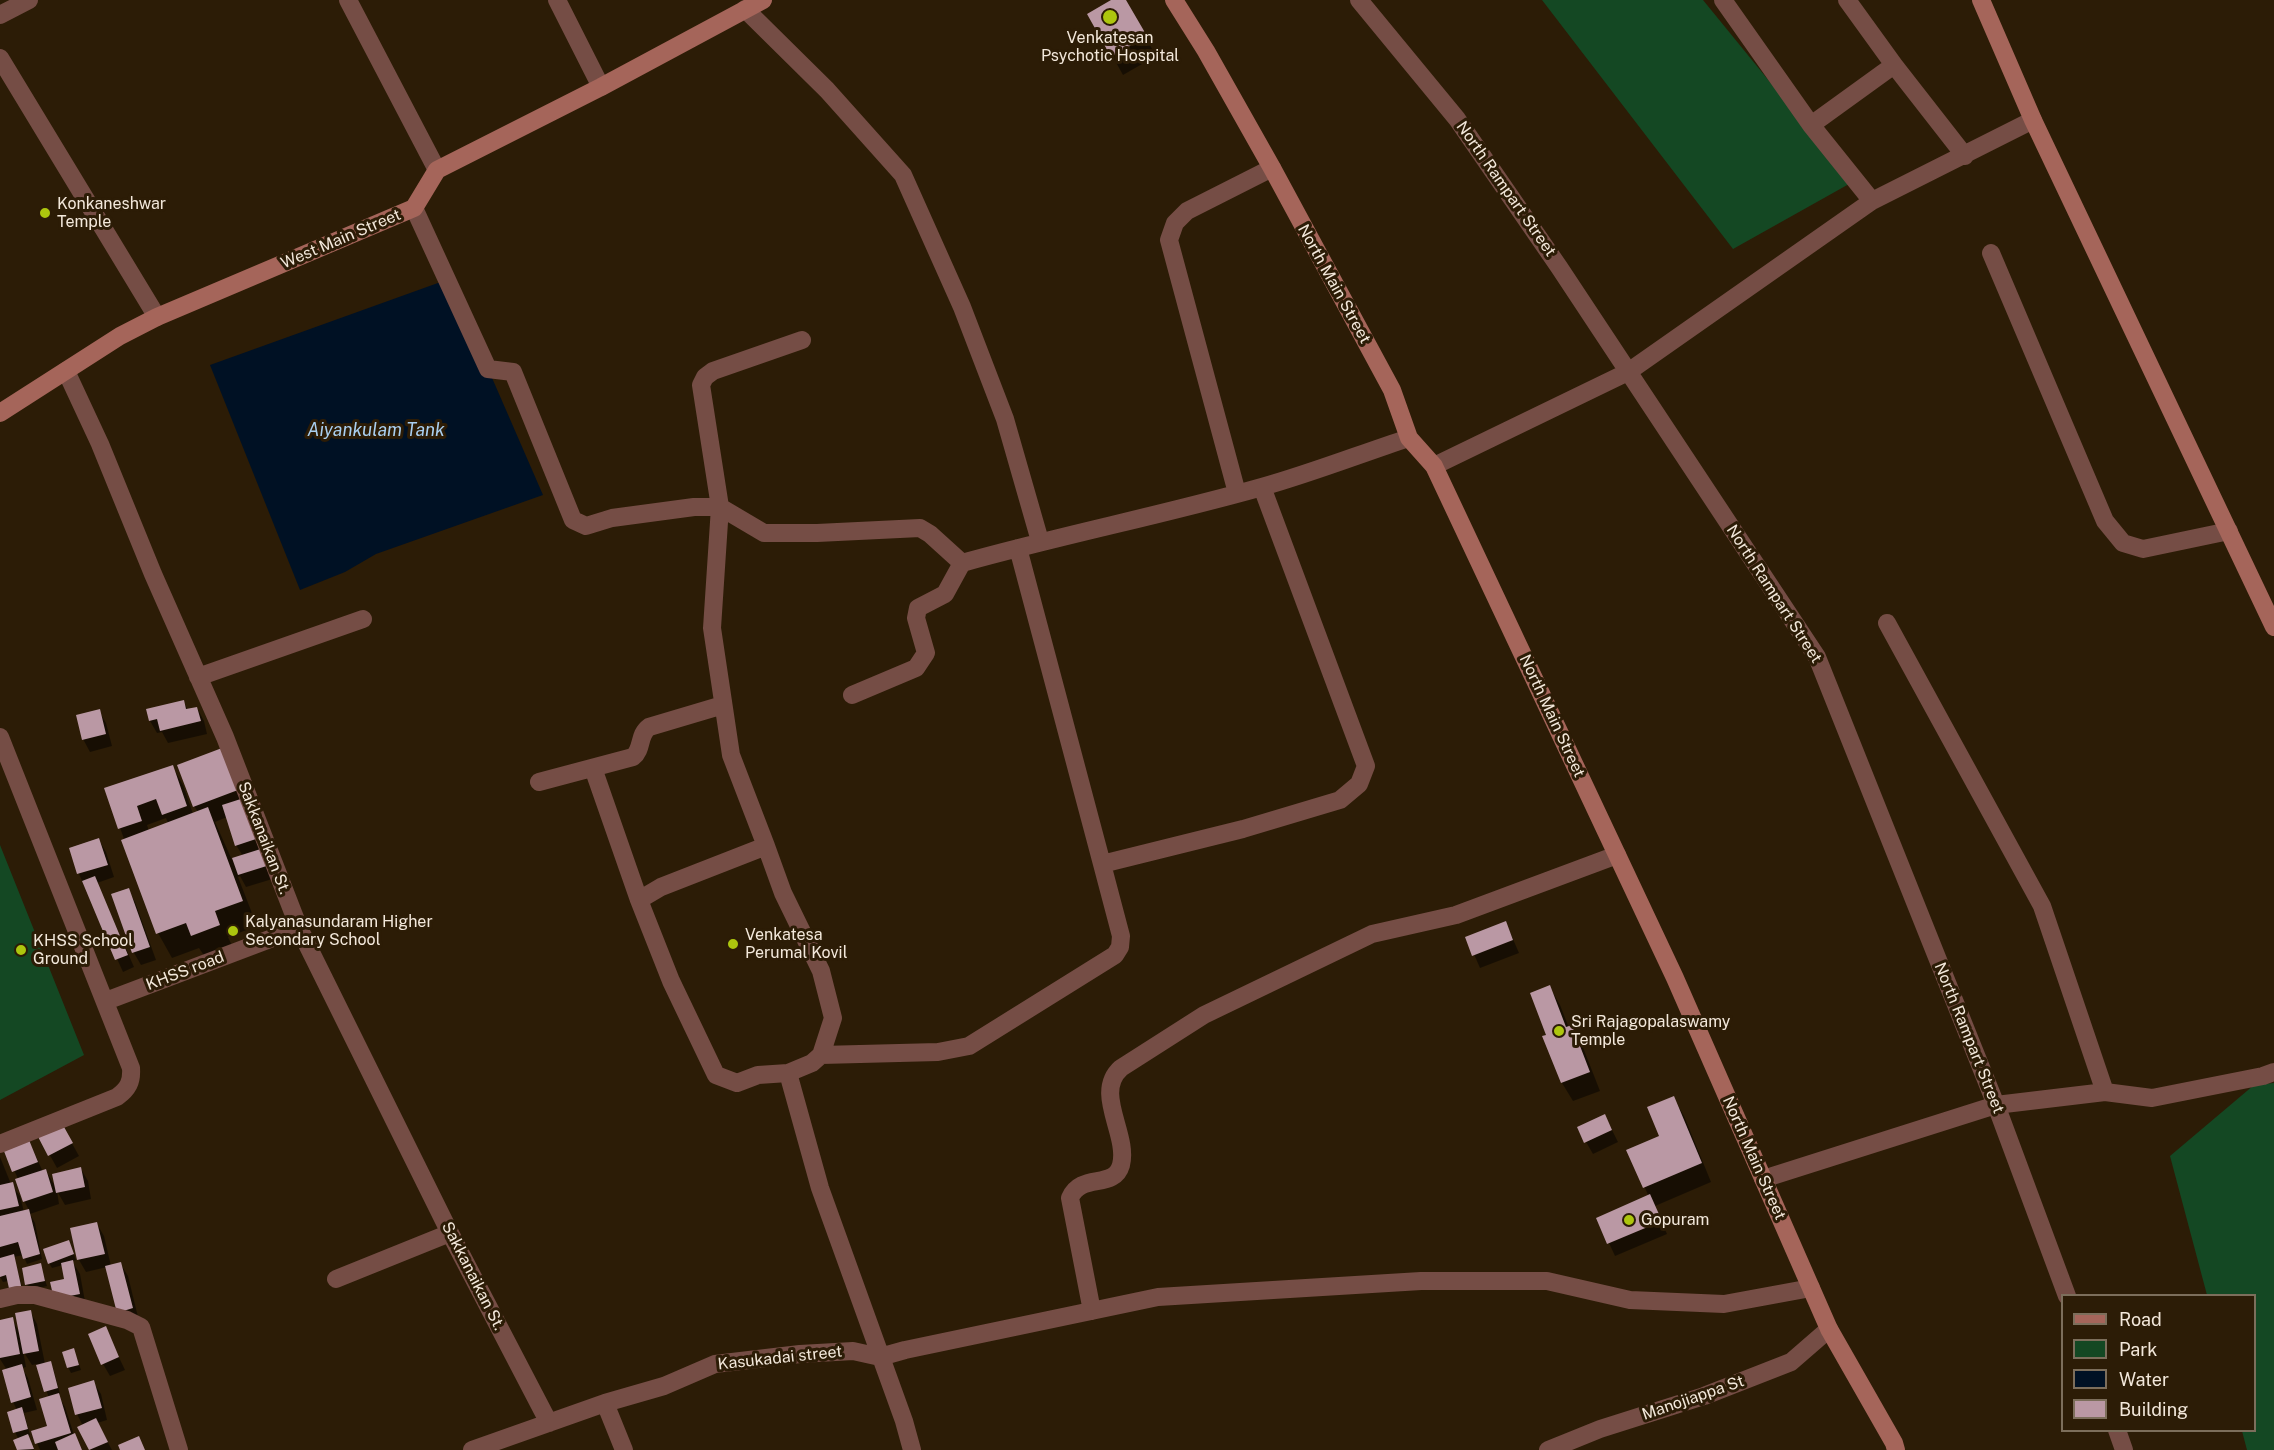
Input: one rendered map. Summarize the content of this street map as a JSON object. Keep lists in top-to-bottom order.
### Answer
{
  "streets": {
    "street": [
      "North Rampart Street",
      "West Main Street",
      "North Main Street",
      "Sakkanaikan St.",
      "KHSS road",
      "Kasukadai street",
      "Manojiappa St"
    ]
  },
  "crossings": [
    ["West Main Street", "Sakkanaikan St."],
    ["North Main Street", "Manojiappa St"],
    ["Sakkanaikan St.", "KHSS road"],
    ["Sakkanaikan St.", "Kasukadai street"]
  ],
  "water": ["Aiyankulam Tank"],
  "places": [
    "Venkatesan Psychotic Hospital",
    "Konkaneshwar Temple",
    "Kalyanasundaram Higher Secondary School",
    "Venkatesa Perumal Kovil",
    "KHSS School Ground",
    "Sri Rajagopalaswamy Temple",
    "Gopuram"
  ],
  "legend": [
    "Road",
    "Park",
    "Water",
    "Building"
  ]
}
